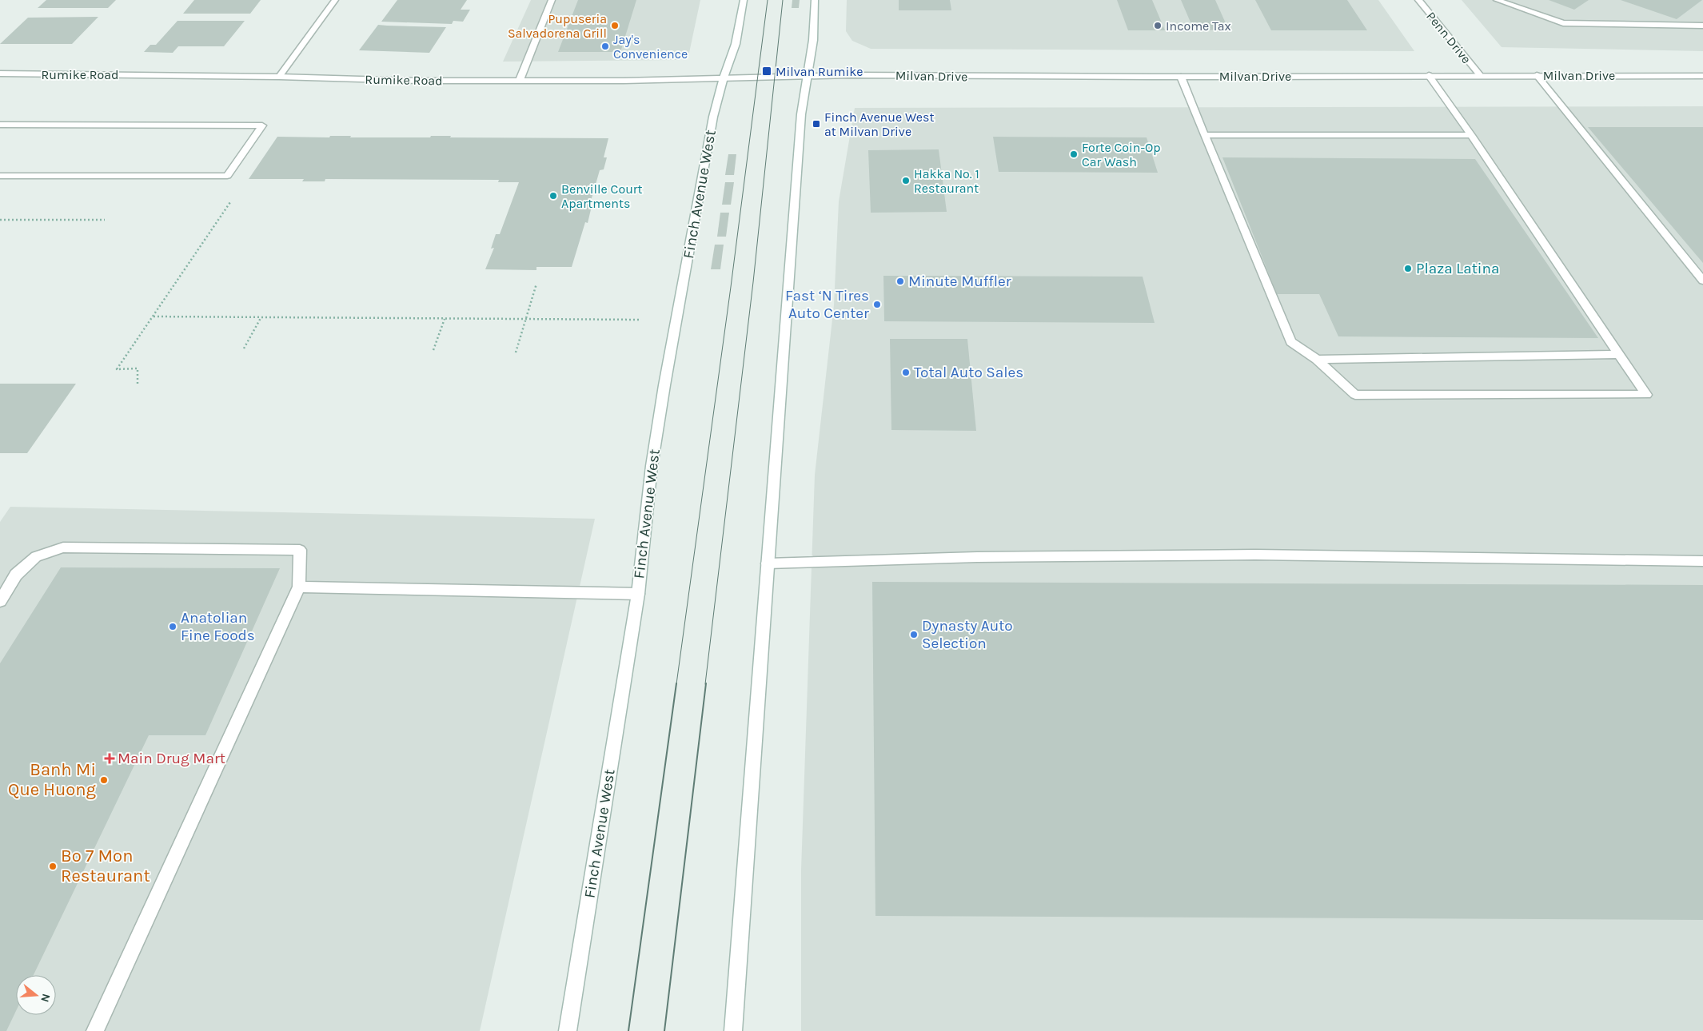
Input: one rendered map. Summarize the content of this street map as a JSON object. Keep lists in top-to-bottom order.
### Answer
{
  "streets": {
    "street": [
      "Penn Drive",
      "Rumike Road",
      "Milvan Drive",
      "Finch Avenue West"
    ]
  },
  "crossings": [
    ["Penn Drive", "Milvan Drive"],
    ["Rumike Road", "Milvan Drive"],
    ["Rumike Road", "Finch Avenue West"]
  ],
  "places": {
    "other": [
      "Pupuseria Salvadorena Grill",
      "Income Tax",
      "Jay's Convenience",
      "Forte Coin-Op Car Wash",
      "Hakka No. 1 Restaurant",
      "Benville Court Apartments",
      "Plaza Latina",
      "Minute Muffler",
      "Fast ‘N Tires Auto Center",
      "Total Auto Sales",
      "Anatolian Fine Foods",
      "Dynasty Auto Selection",
      "Banh Mi Que Huong",
      "Bo 7 Mon Restaurant"
    ],
    "transit": ["Milvan Rumike", "Finch Avenue West at Milvan Drive"],
    "health": ["Main Drug Mart"]
  },
  "north": "right"
}
